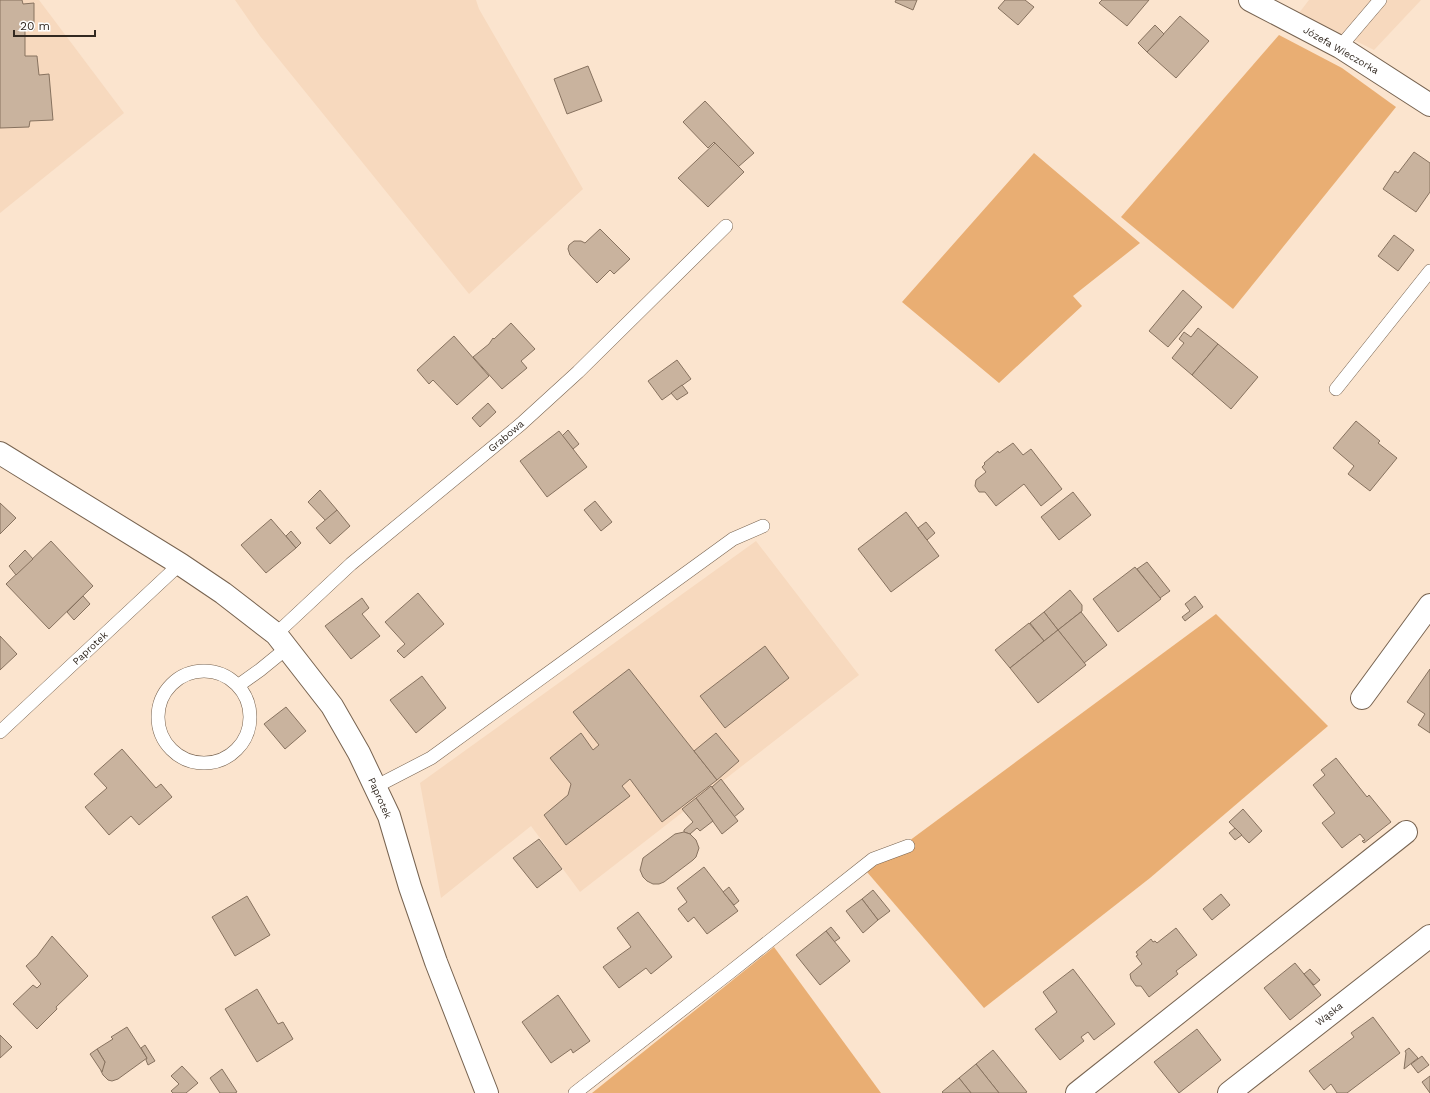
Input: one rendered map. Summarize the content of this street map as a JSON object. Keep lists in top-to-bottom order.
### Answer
{
  "streets": {
    "street": ["Józefa Wieczorka", "Paprotek", "Wąska"],
    "lane": ["Grabowa"]
  },
  "crossings": [
    ["Grabowa", "Paprotek"]
  ],
  "scale_bar": "20 m"
}
